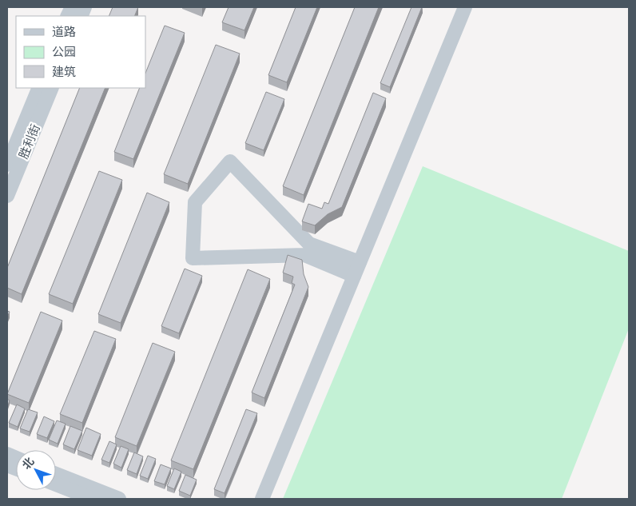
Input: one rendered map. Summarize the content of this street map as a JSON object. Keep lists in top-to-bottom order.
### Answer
{
  "streets": {
    "street": ["胜利街"]
  },
  "legend": ["道路", "公园", "建筑"],
  "north": "top left"
}
